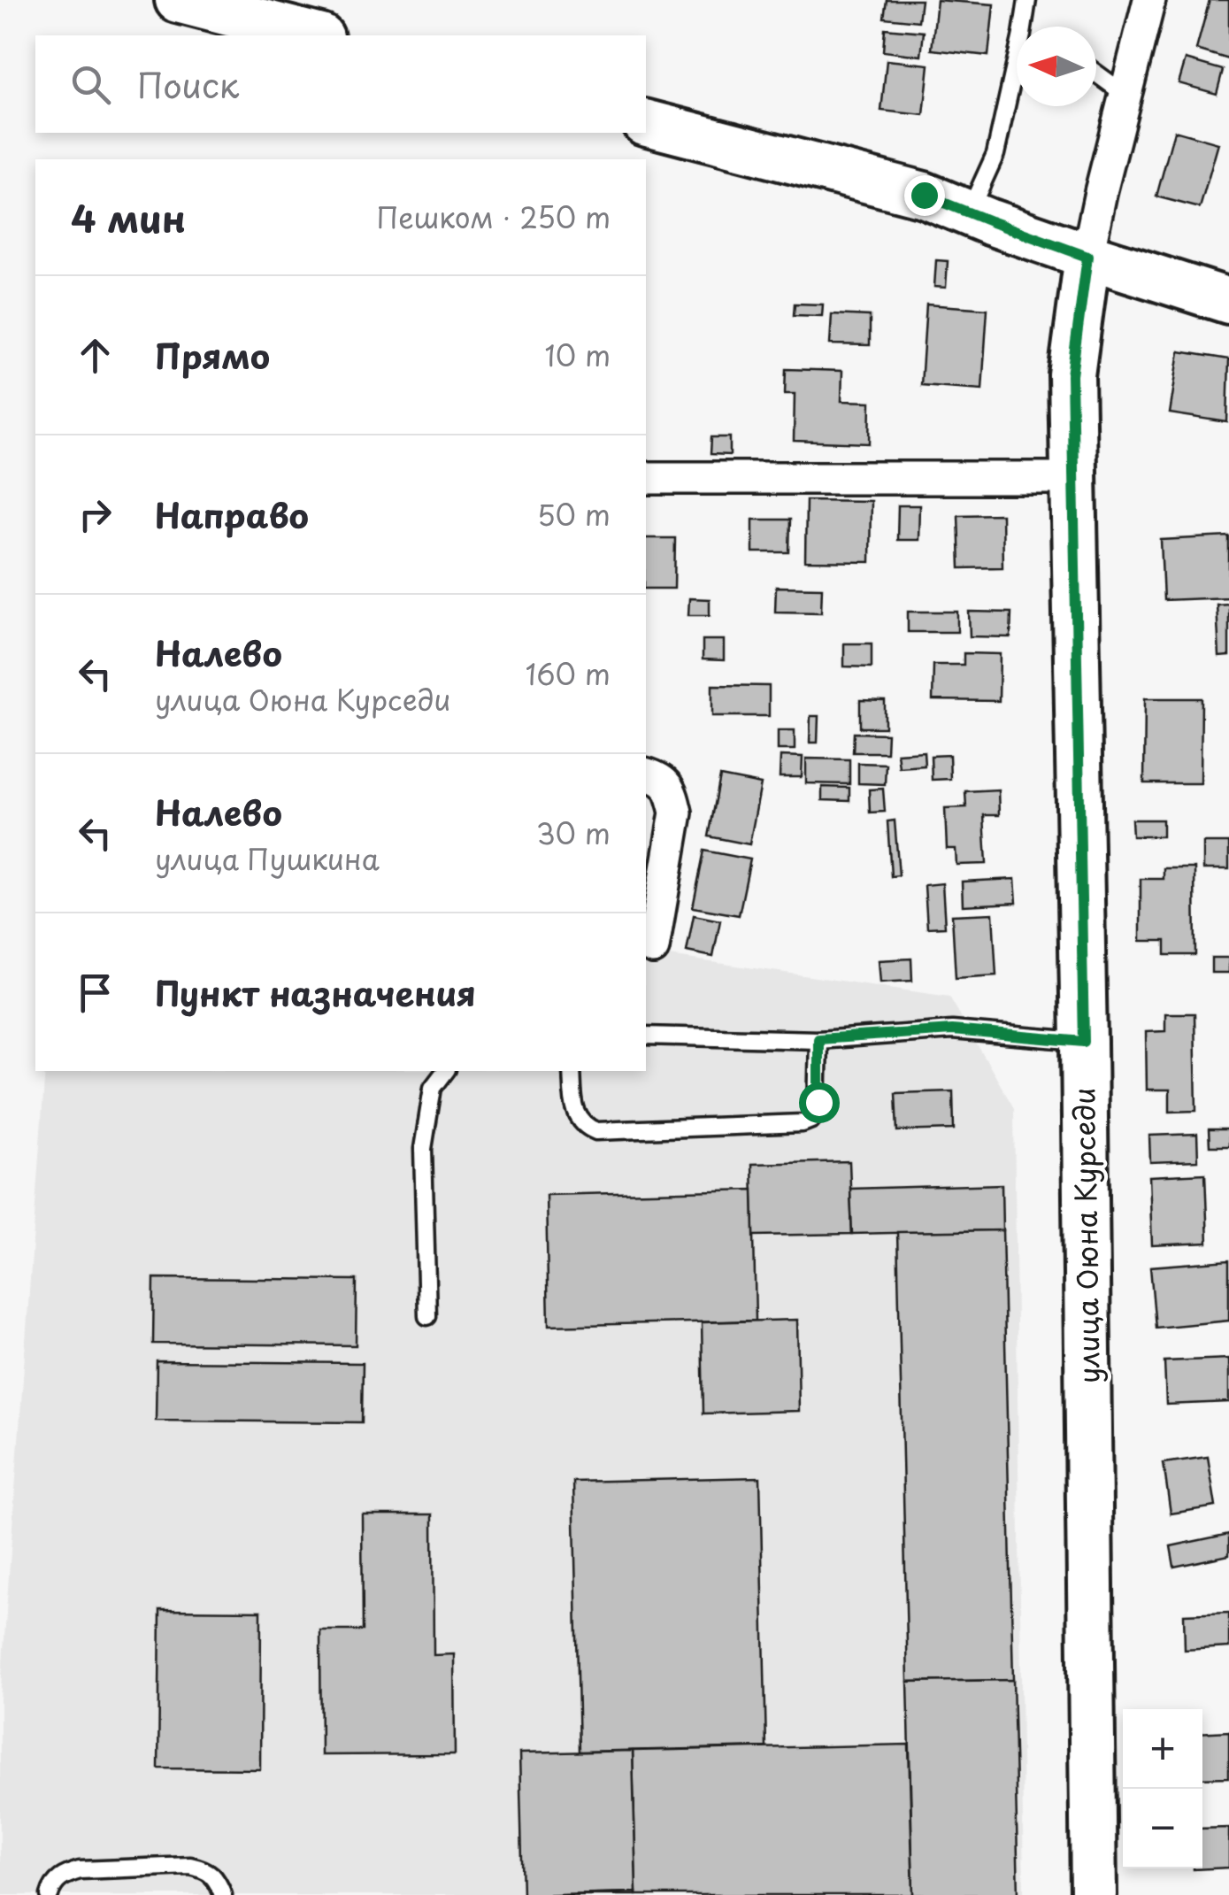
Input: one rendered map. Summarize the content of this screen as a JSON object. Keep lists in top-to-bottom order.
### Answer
{
  "streets": {
    "street": ["улица Оюна Курседи"]
  },
  "north": "left",
  "page": {
    "search": "Поиск",
    "heading": ["4 мин", "Пешком · 250 m"],
    "list": [
      ["Прямо", "10 m"],
      ["Направо", "50 m"],
      ["Налево", "улица Оюна Курседи", "160 m"],
      ["Налево", "улица Пушкина", "30 m"],
      "Пункт назначения"
    ],
    "map_buttons": ["+", "−"]
  }
}
